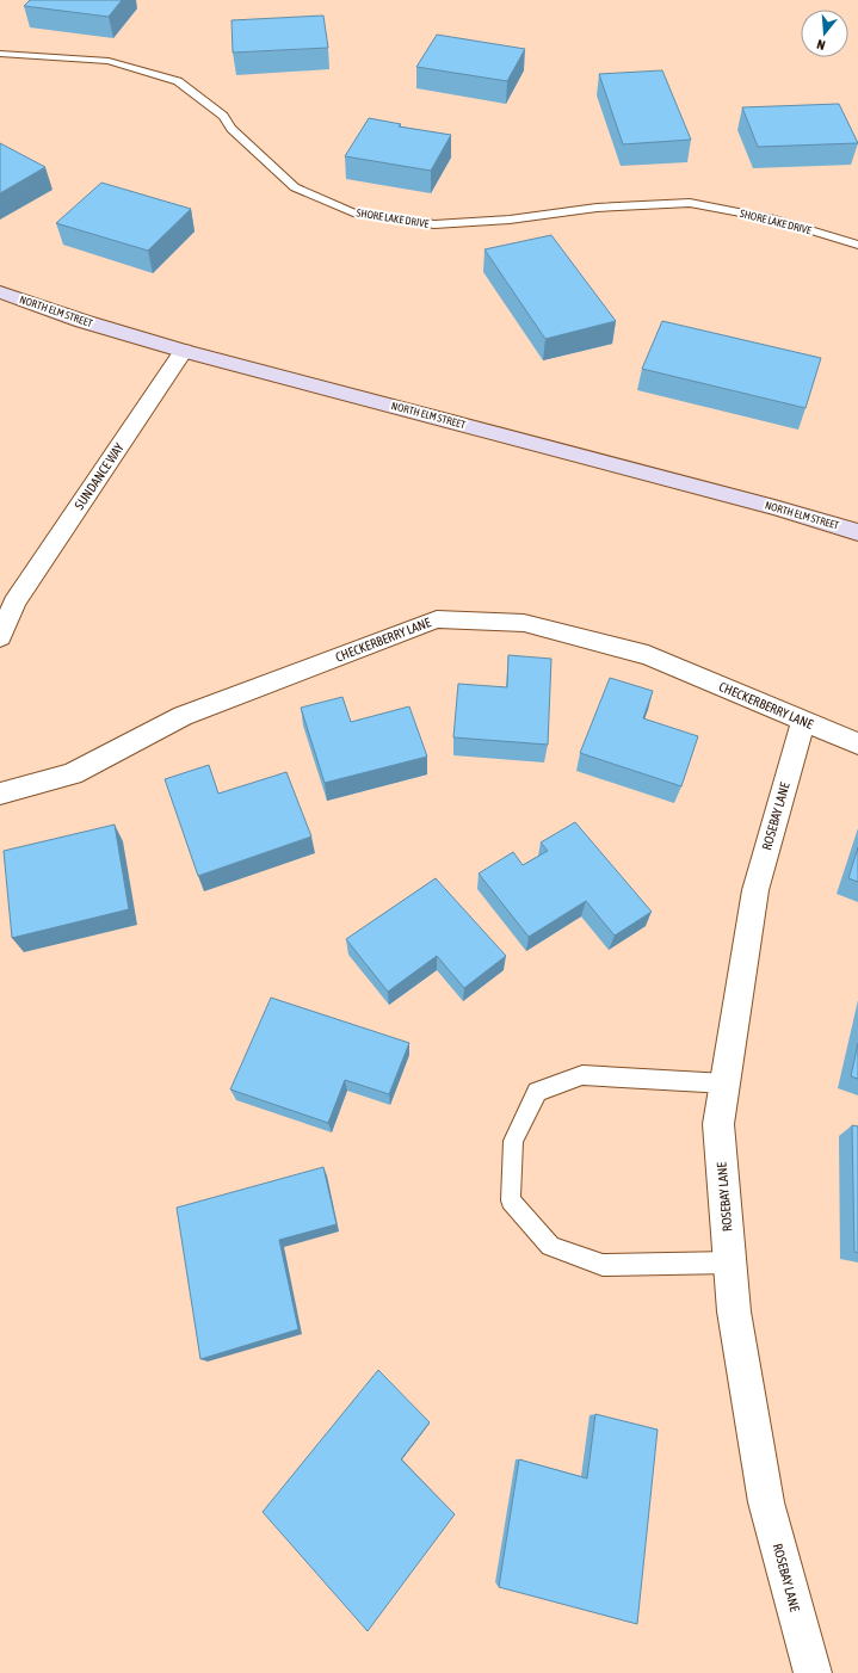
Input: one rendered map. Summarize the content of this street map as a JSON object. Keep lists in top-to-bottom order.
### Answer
{
  "streets": {
    "main road": ["NORTH ELM STREET"],
    "street": ["SUNDANCE WAY", "CHECKERBERRY LANE", "ROSEBAY LANE"],
    "lane": ["SHORE LAKE DRIVE"]
  },
  "crossings": [
    ["NORTH ELM STREET", "SUNDANCE WAY"],
    ["CHECKERBERRY LANE", "ROSEBAY LANE"]
  ],
  "north": "bottom"
}
